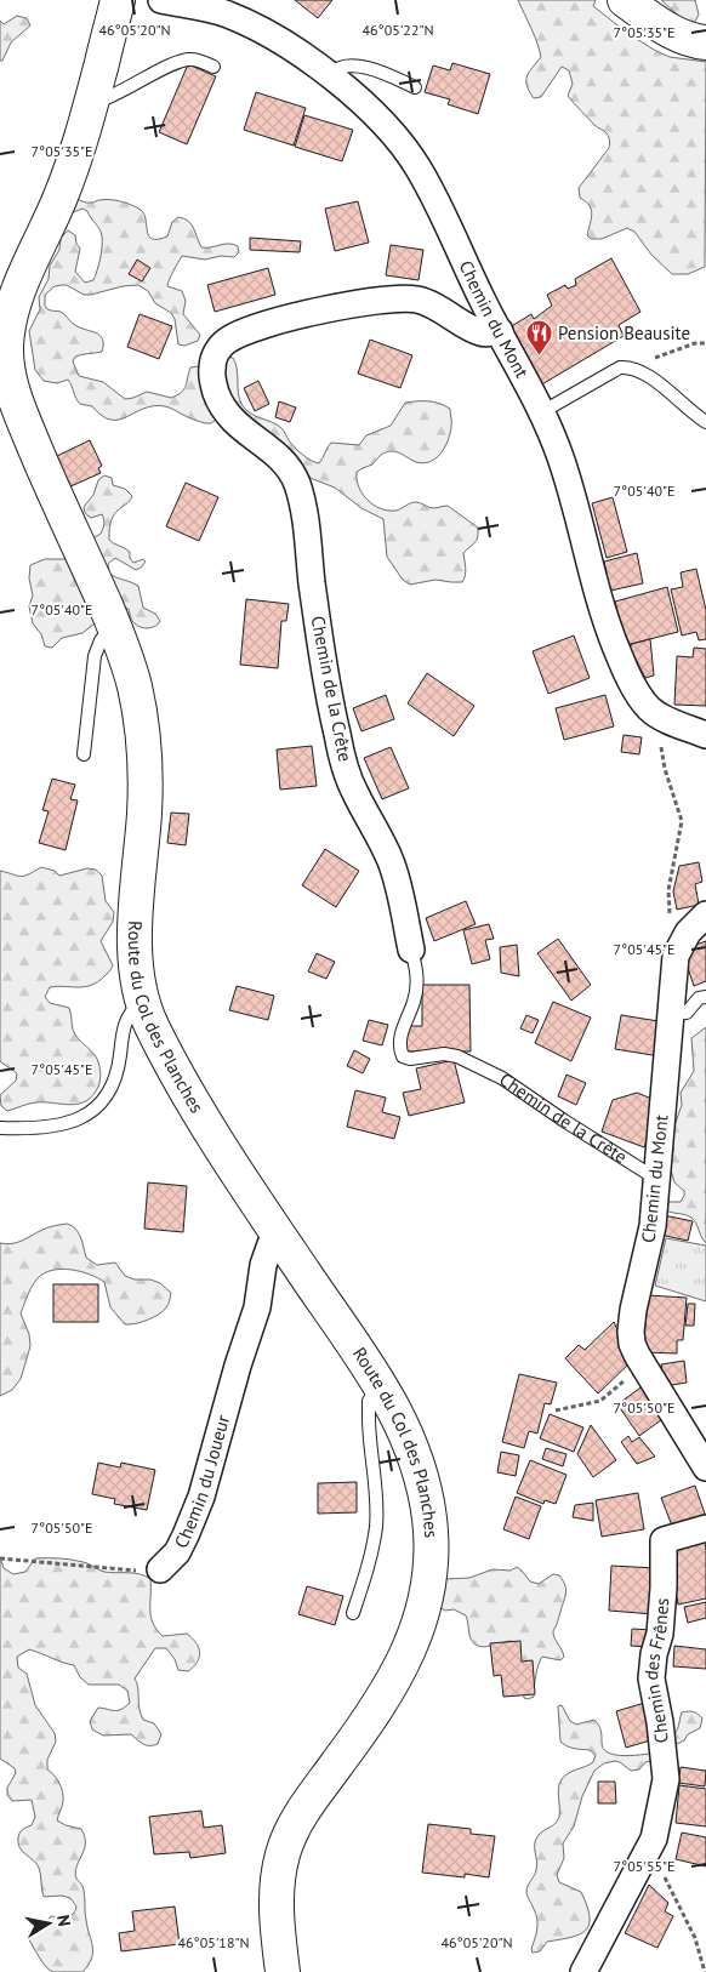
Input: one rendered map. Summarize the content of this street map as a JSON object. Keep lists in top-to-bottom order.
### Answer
{
  "streets": {
    "street": [
      "Chemin du Mont",
      "Chemin de la Crête",
      "Route du Col des Planches",
      "Chemin du Joueur",
      "Chemin des Frênes"
    ]
  },
  "crossings": [
    ["Chemin du Mont", "Chemin de la Crête"],
    ["Route du Col des Planches", "Chemin du Joueur"]
  ],
  "places": {
    "restaurant": ["Pension Beausite"]
  },
  "north": "right",
  "coordinates": [
    "46°05'20\"N",
    "46°05'22\"N",
    "7°05'35\"E",
    "7°05'40\"E",
    "7°05'45\"E",
    "7°05'50\"E",
    "7°05'55\"E",
    "46°05'18\"N"
  ]
}
